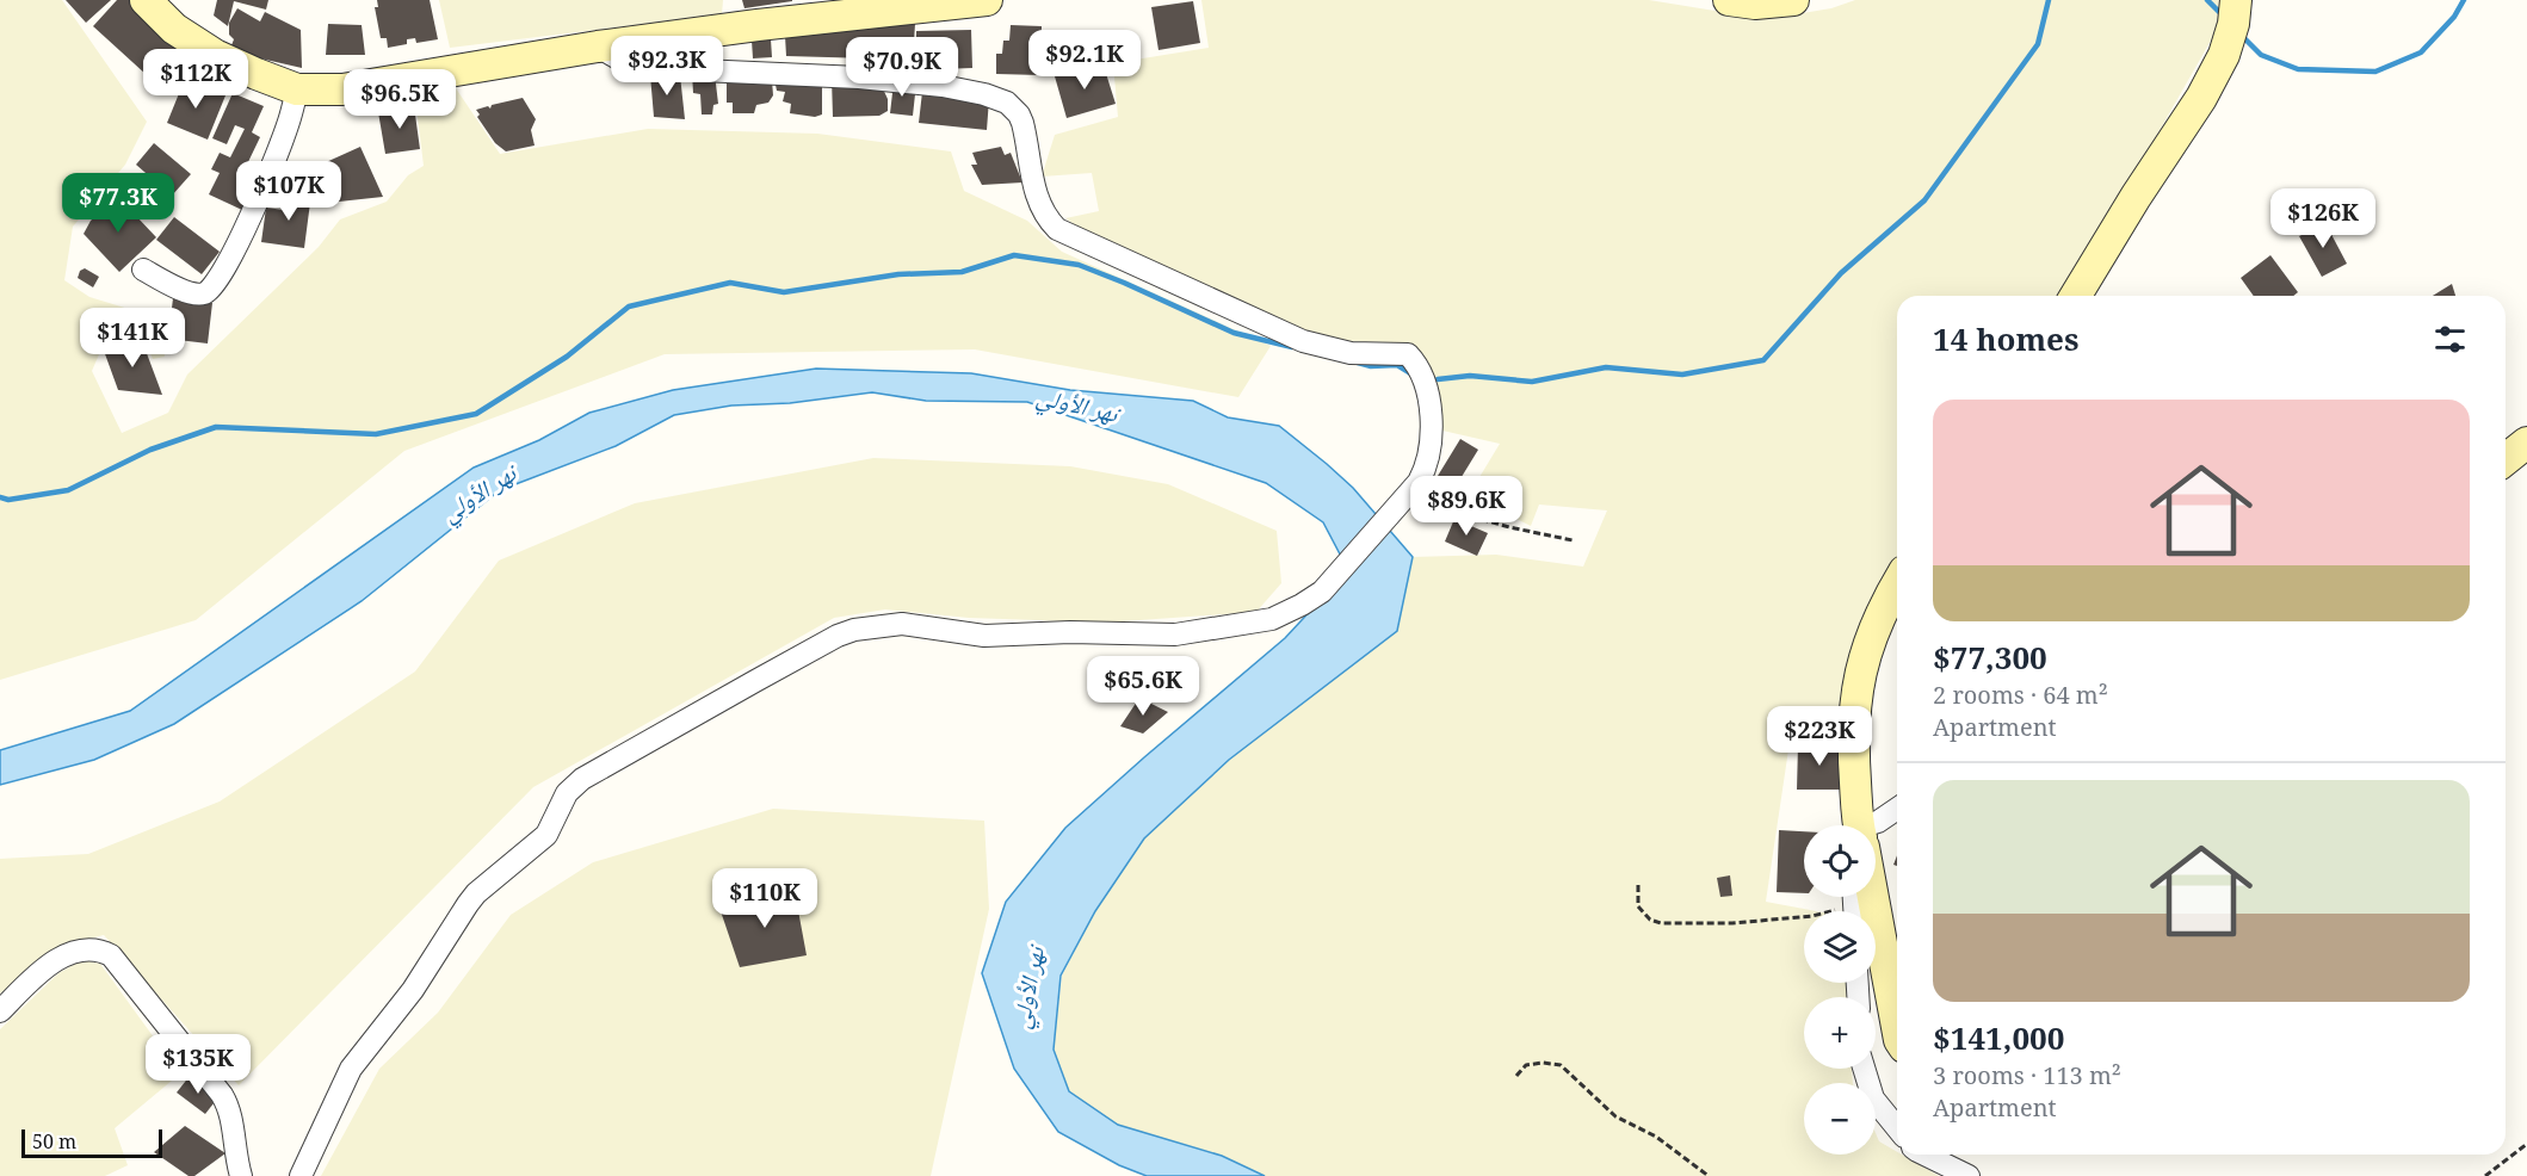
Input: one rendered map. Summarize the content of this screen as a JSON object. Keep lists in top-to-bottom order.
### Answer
{
  "water": ["نهر الأولي"],
  "scale_bar": "50 m",
  "page": {
    "price": [
      "$92.1K",
      "$92.3K",
      "$70.9K",
      "$112K",
      "$96.5K",
      "$107K",
      "$77.3K",
      "$126K",
      "$141K",
      "$89.6K",
      "$65.6K",
      "$223K",
      "$110K",
      "$135K"
    ],
    "heading": "14 homes",
    "list": [
      {
        "name": "$77,300",
        "note": "2 rooms · 64 m² · Apartment"
      },
      {
        "name": "$141,000",
        "note": "3 rooms · 113 m² · Apartment"
      }
    ],
    "map_buttons": ["+", "−"],
    "scale": "50 m"
  }
}
